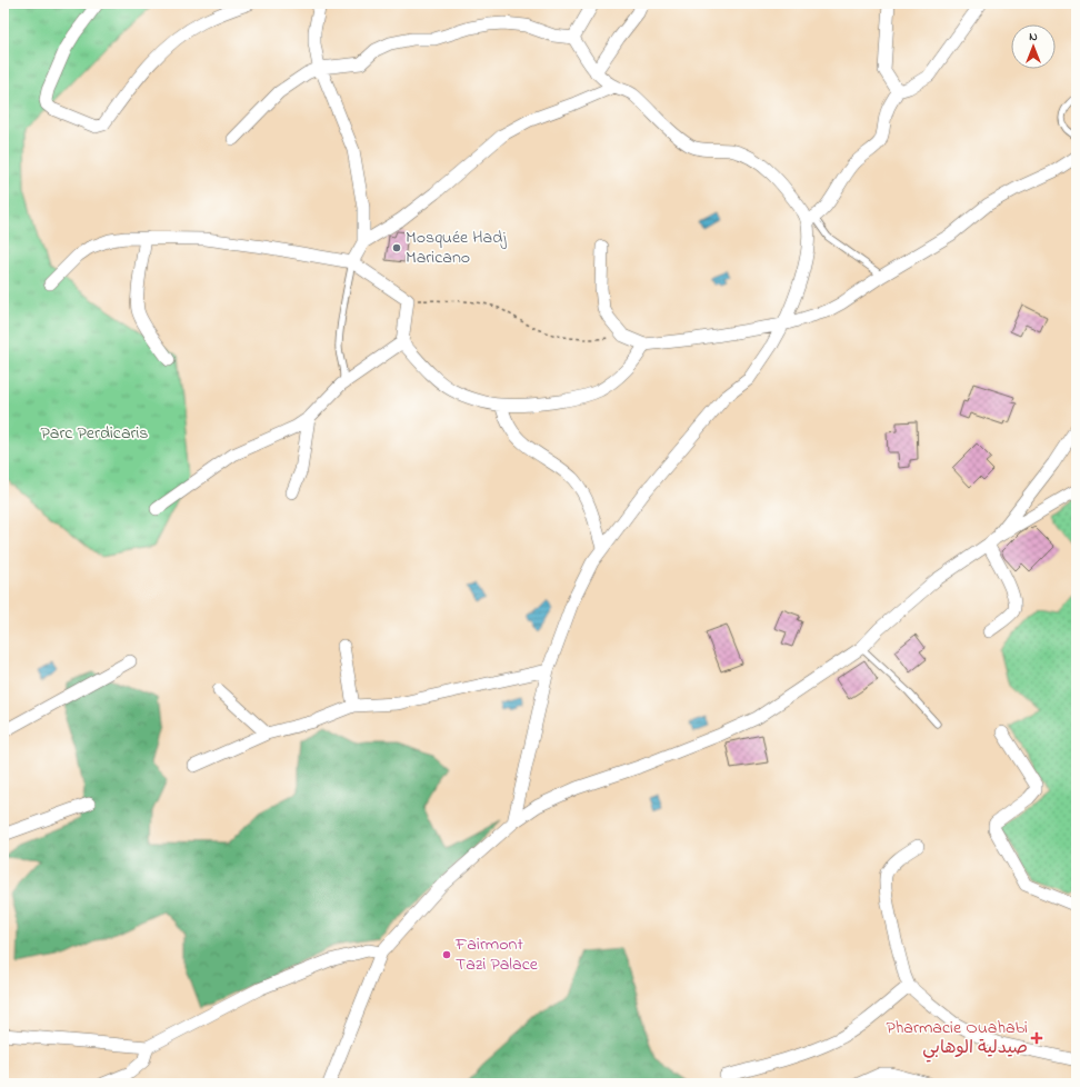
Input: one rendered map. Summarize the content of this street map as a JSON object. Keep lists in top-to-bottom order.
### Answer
{
  "parks": ["Parc Perdicaris"],
  "places": {
    "other": ["Mosquée Hadj Maricano", "Fairmont Tazi Palace"],
    "health": ["Pharmacie Ouahabi صيدلية الوهابي"]
  },
  "north": "top"
}
